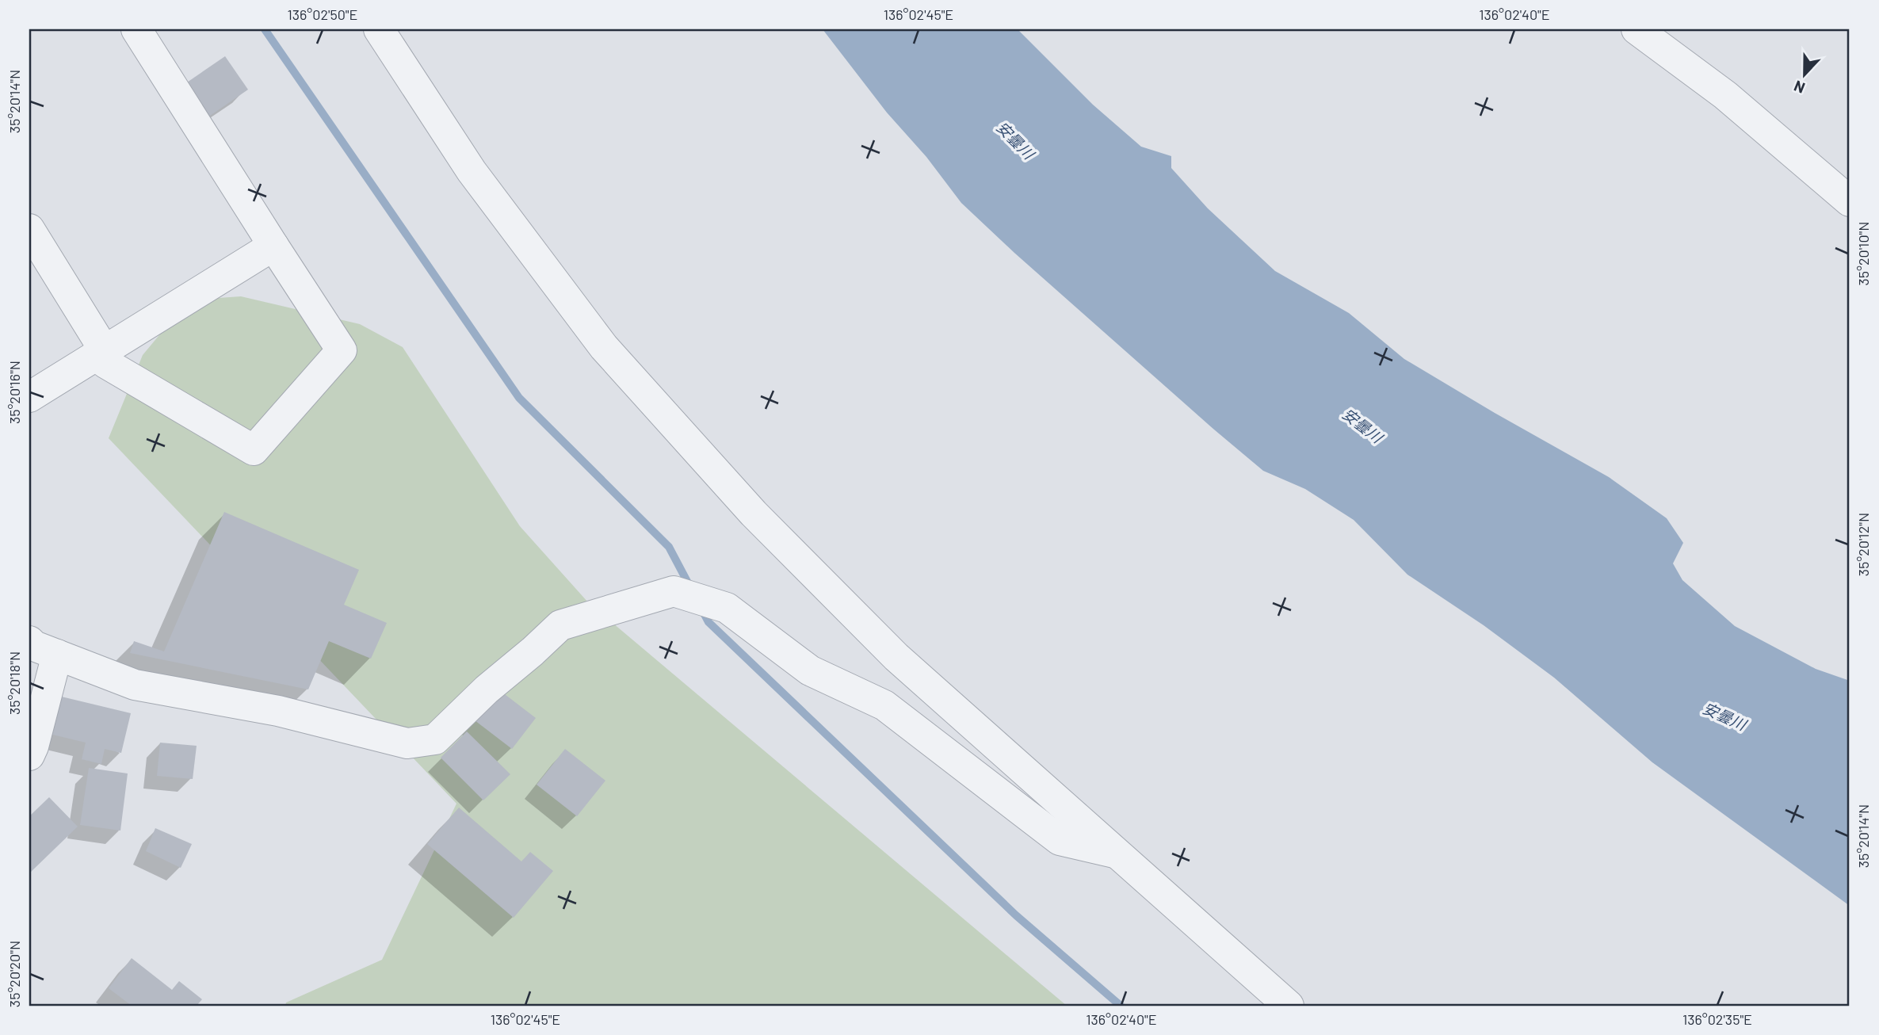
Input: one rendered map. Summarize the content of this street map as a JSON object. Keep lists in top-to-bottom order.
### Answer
{
  "water": ["安曇川"],
  "north": "bottom",
  "coordinates": [
    "136°02'50\"E",
    "136°02'45\"E",
    "136°02'40\"E",
    "35°20'14\"N",
    "35°20'10\"N",
    "35°20'16\"N",
    "35°20'12\"N",
    "35°20'18\"N",
    "35°20'20\"N",
    "136°02'35\"E"
  ]
}
